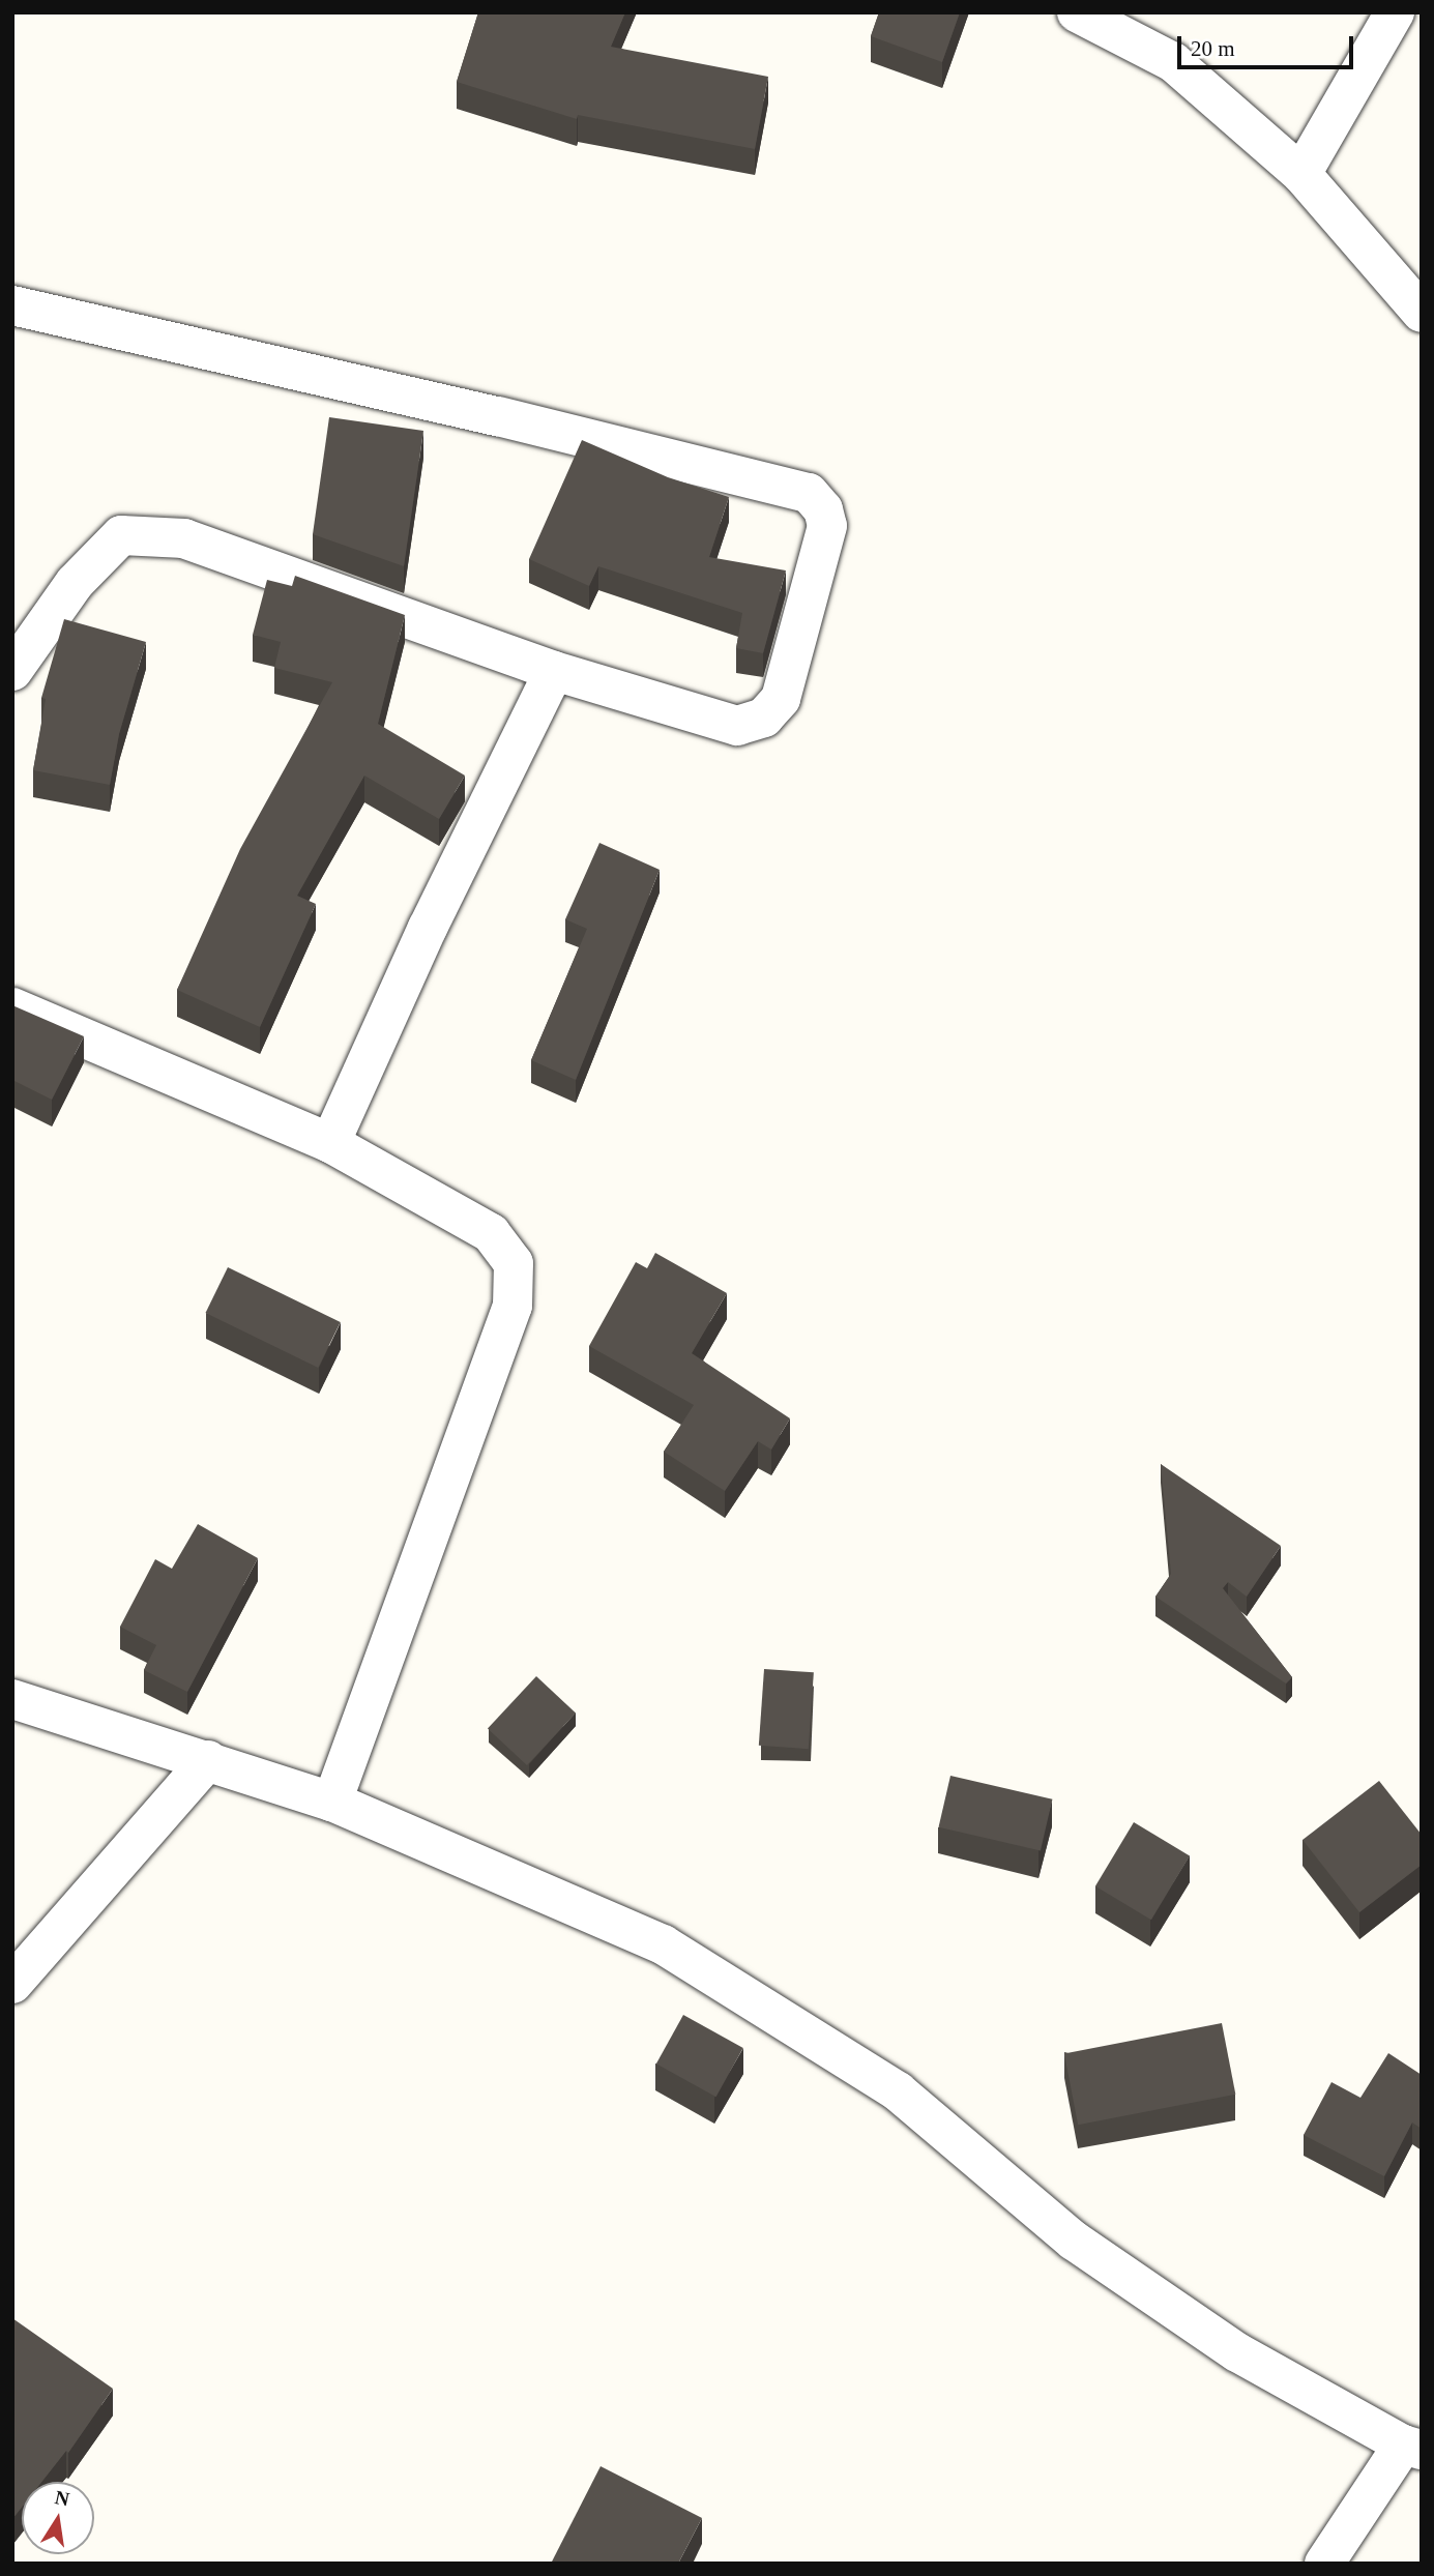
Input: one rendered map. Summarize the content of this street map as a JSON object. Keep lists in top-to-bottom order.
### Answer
{
  "scale_bar": "20 m",
  "north": "top"
}
